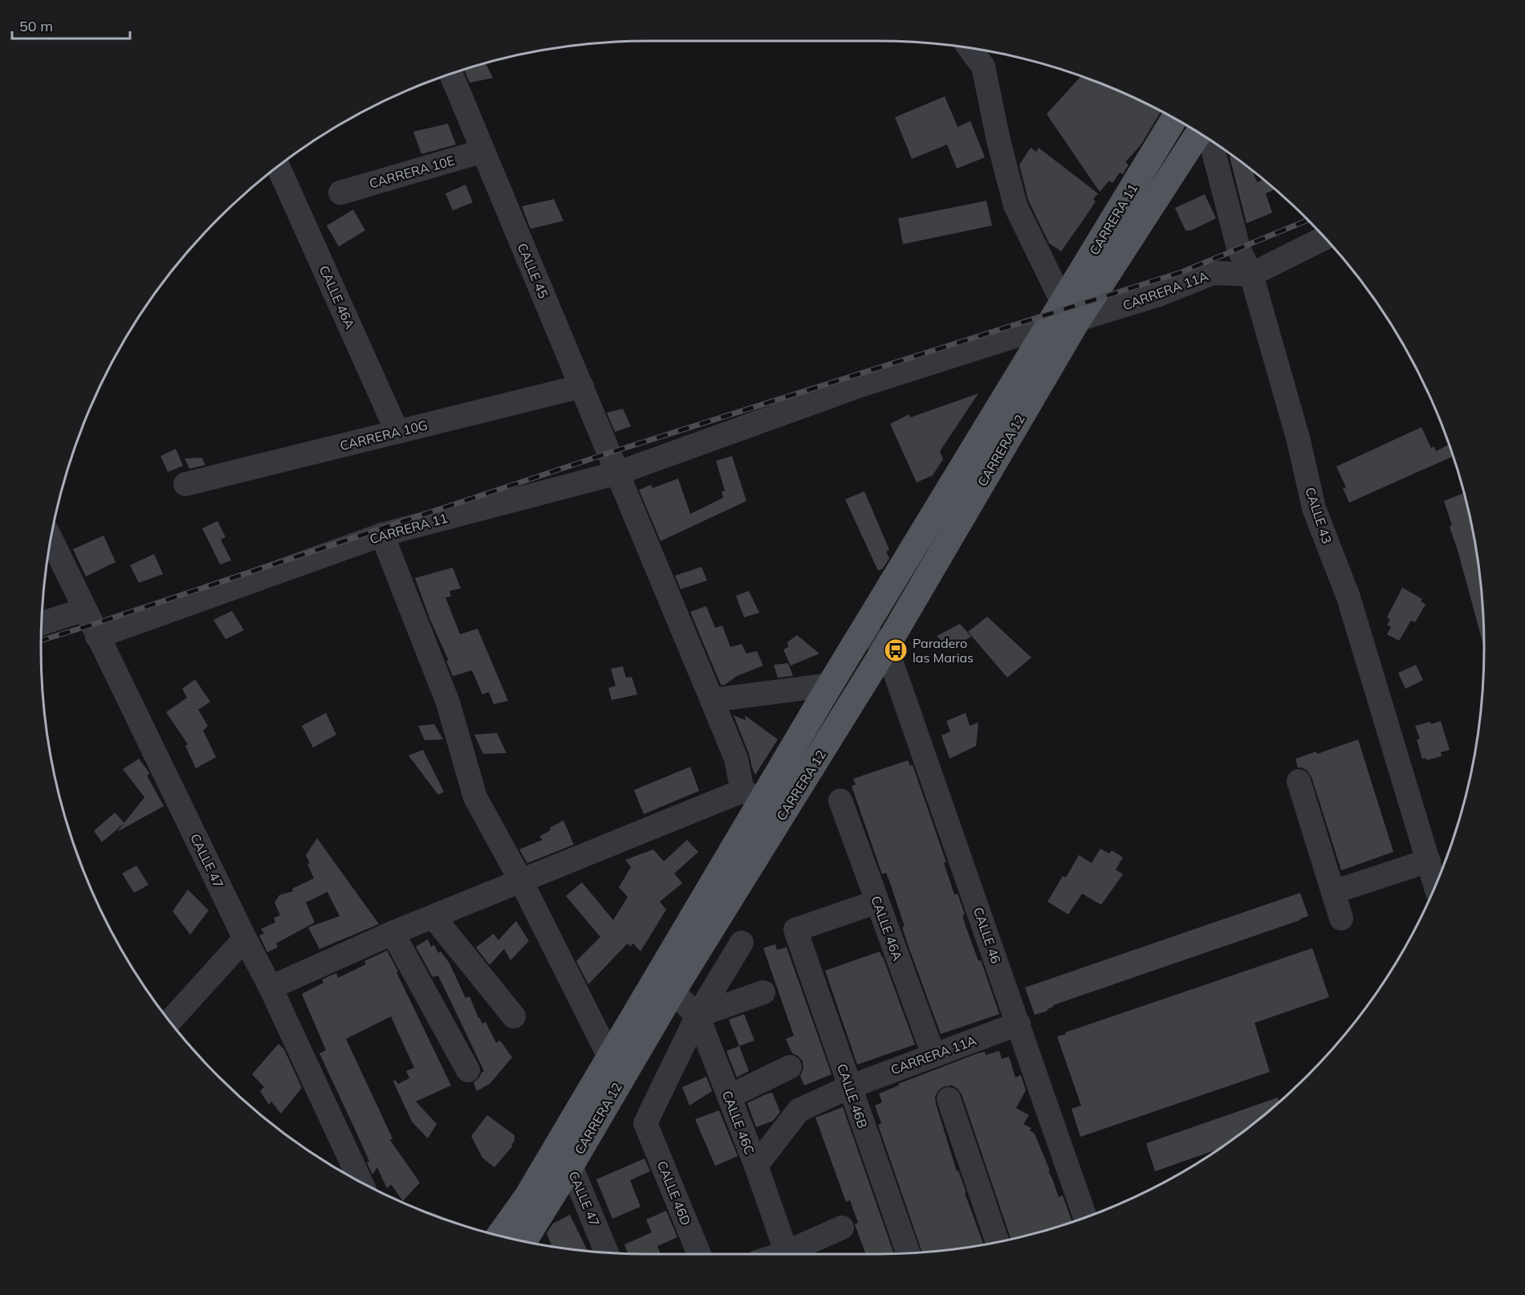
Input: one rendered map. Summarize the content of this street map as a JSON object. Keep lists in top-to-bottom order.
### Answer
{
  "streets": {
    "main road": ["CARRERA 11", "CARRERA 12"],
    "street": [
      "CARRERA 10E",
      "CALLE 45",
      "CARRERA 11A",
      "CALLE 46A",
      "CARRERA 10G",
      "CALLE 43",
      "CALLE 47",
      "CALLE 46",
      "CALLE 46B",
      "CALLE 46C",
      "CALLE 46D"
    ]
  },
  "crossings": [
    ["CARRERA 10E", "CALLE 45"],
    ["CARRERA 11", "CALLE 45"],
    ["CARRERA 11", "CARRERA 11A"],
    ["CARRERA 11", "CARRERA 12"],
    ["CARRERA 11", "CALLE 47"],
    ["CALLE 45", "CARRERA 10G"],
    ["CALLE 45", "CARRERA 12"],
    ["CARRERA 11A", "CALLE 46A"],
    ["CARRERA 11A", "CARRERA 12"],
    ["CARRERA 11A", "CALLE 43"],
    ["CARRERA 11A", "CALLE 46"],
    ["CARRERA 11A", "CALLE 46B"],
    ["CARRERA 11A", "CALLE 46C"],
    ["CALLE 46A", "CARRERA 10G"],
    ["CALLE 46A", "CALLE 46B"],
    ["CARRERA 12", "CALLE 47"],
    ["CARRERA 12", "CALLE 46"],
    ["CARRERA 12", "CALLE 46C"],
    ["CALLE 46C", "CALLE 46D"]
  ],
  "places": {
    "bus stop": ["Paradero las Marias"]
  },
  "scale_bar": "50 m"
}
